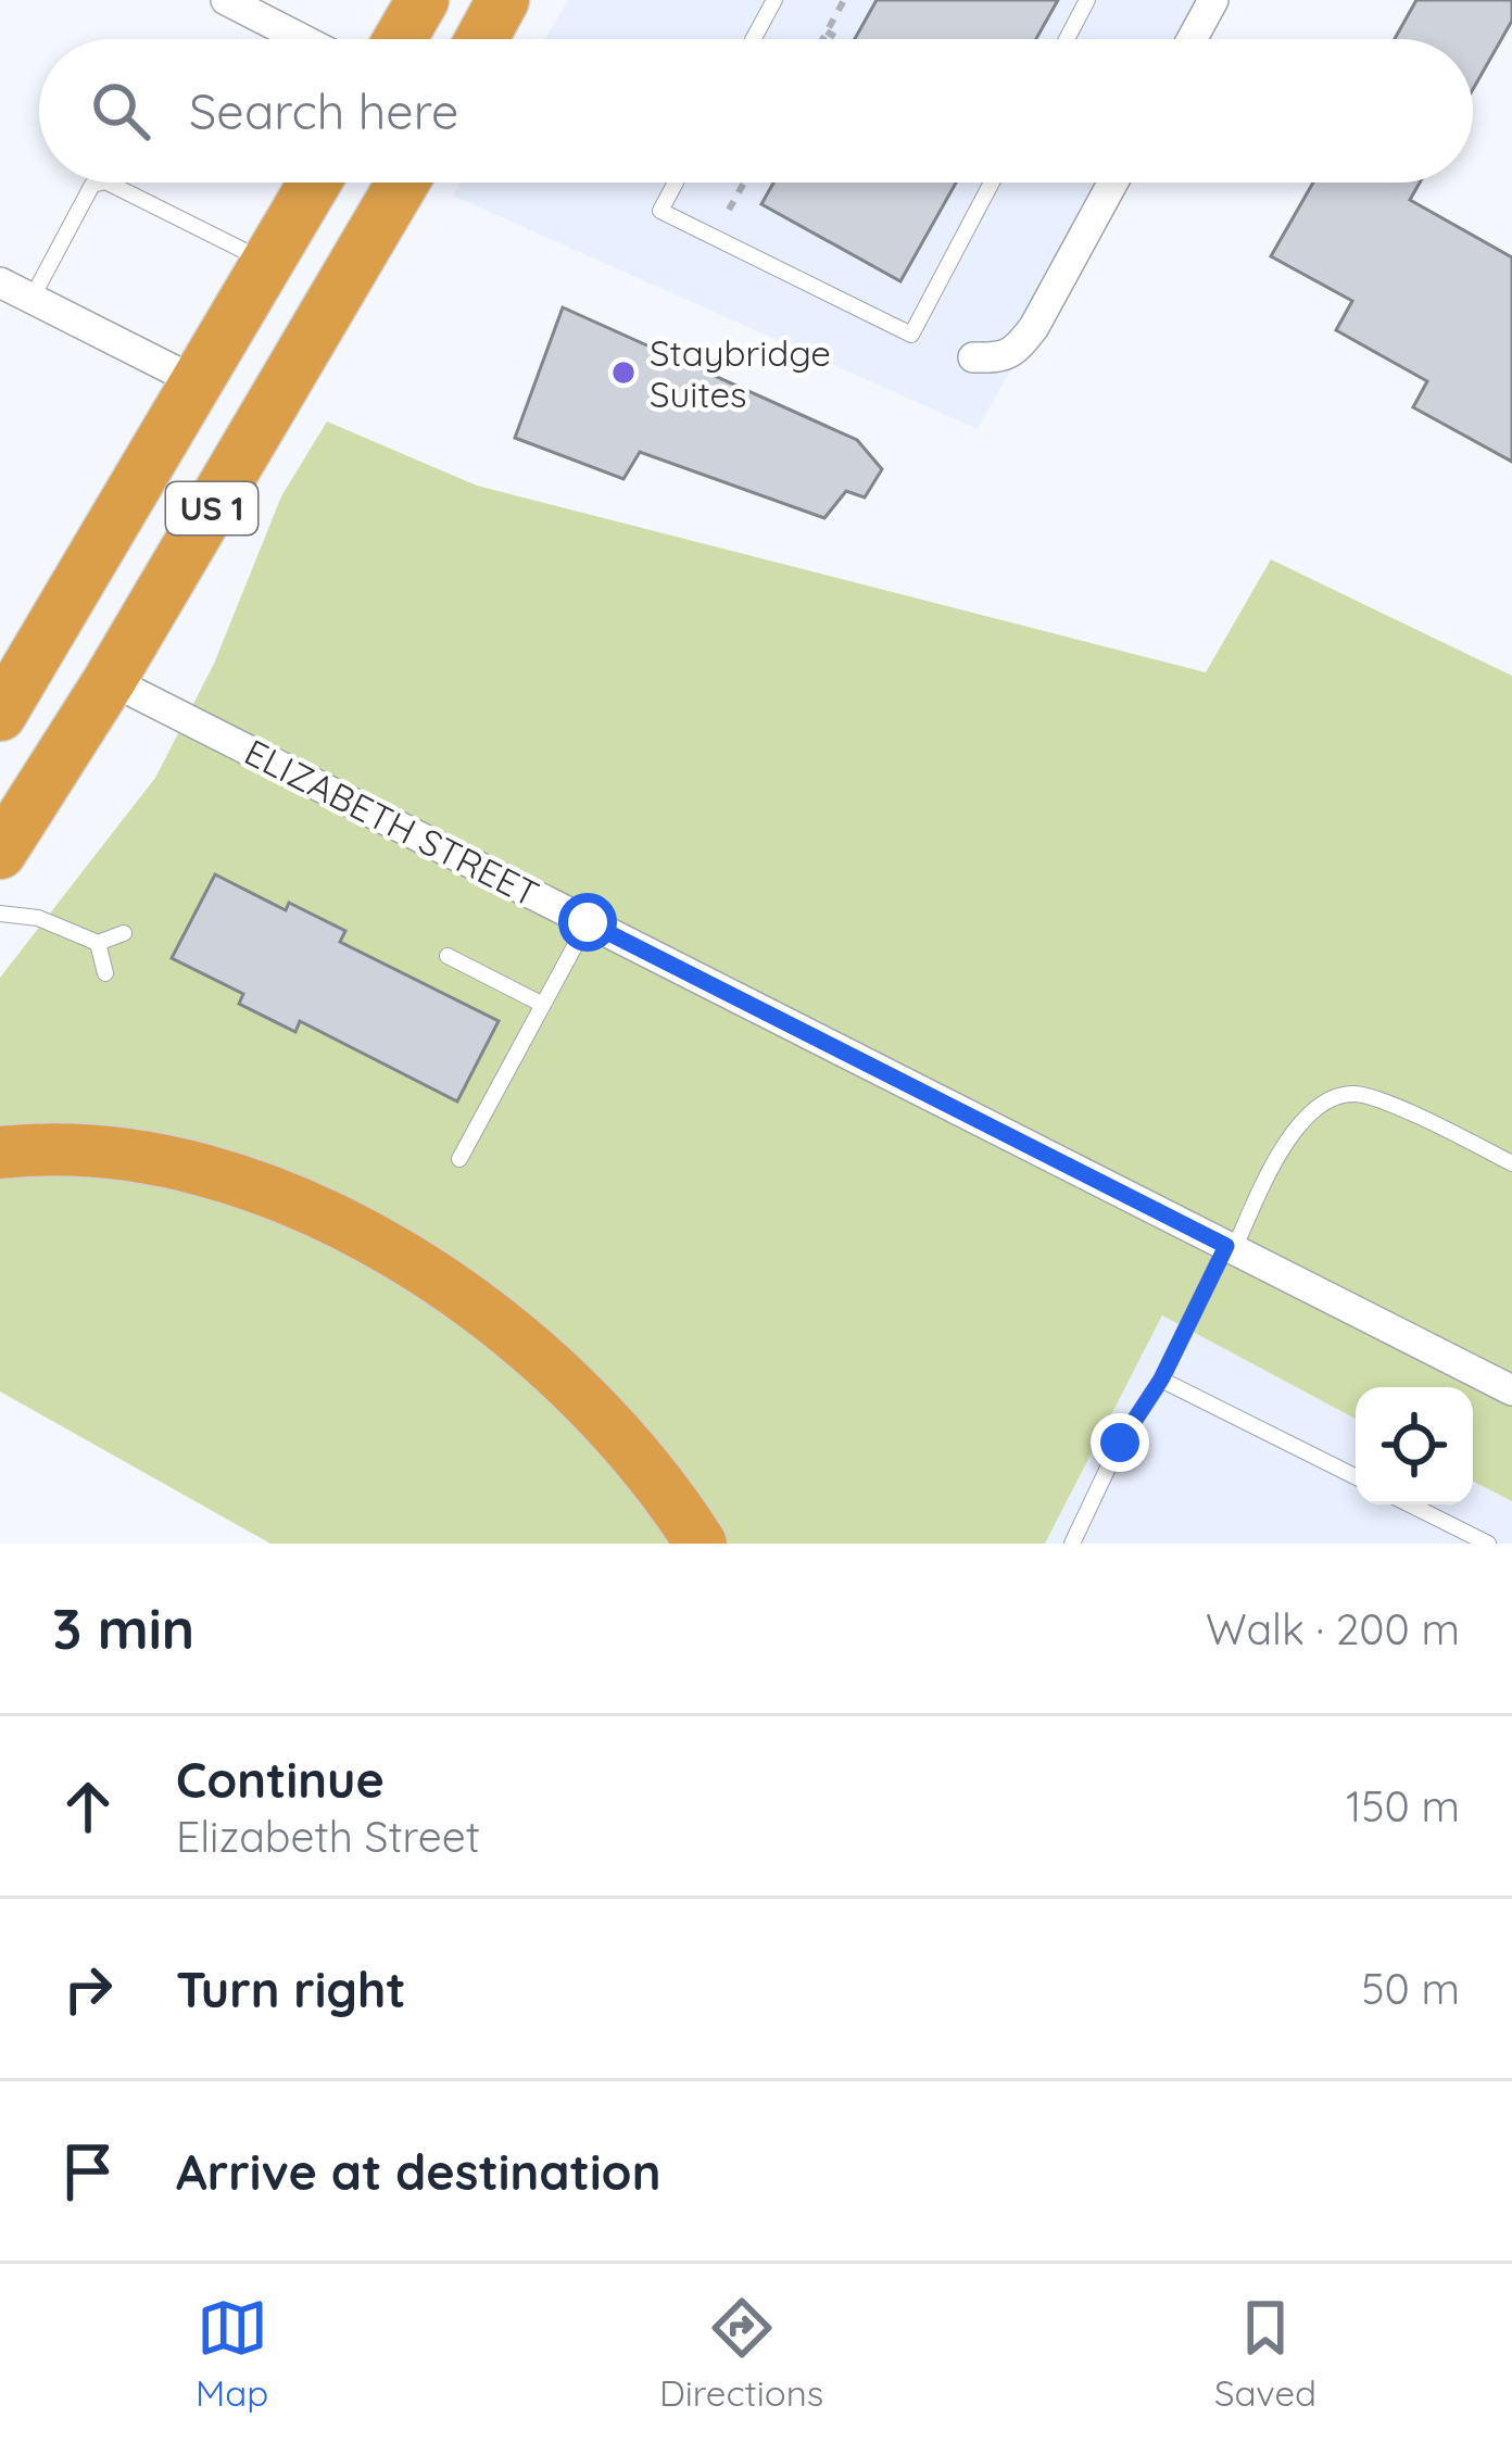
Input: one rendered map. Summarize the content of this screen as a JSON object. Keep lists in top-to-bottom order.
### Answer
{
  "streets": {
    "highway": ["US 1"],
    "street": ["ELIZABETH STREET"]
  },
  "crossings": [
    ["US 1", "ELIZABETH STREET"]
  ],
  "places": ["Staybridge Suites"],
  "page": {
    "search": "Search here",
    "heading": ["3 min", "Walk · 200 m"],
    "list": [
      ["Continue", "Elizabeth Street", "150 m"],
      ["Turn right", "50 m"],
      "Arrive at destination"
    ],
    "nav": ["Map", "Directions", "Saved"]
  }
}
